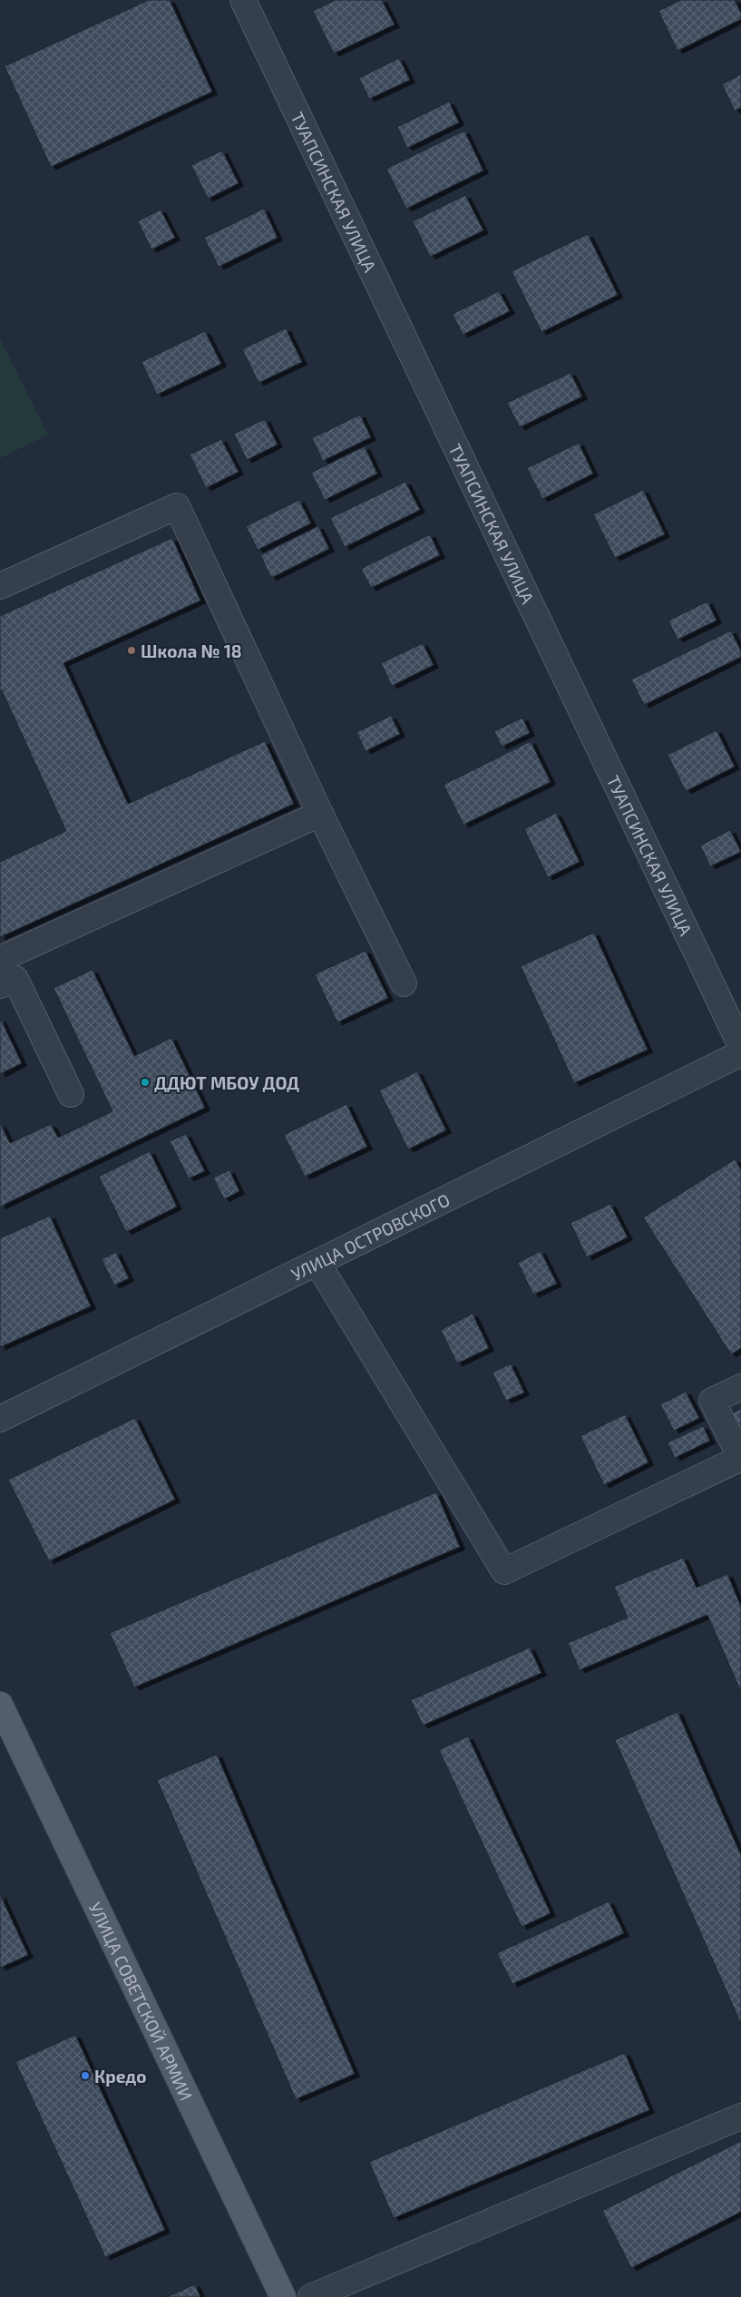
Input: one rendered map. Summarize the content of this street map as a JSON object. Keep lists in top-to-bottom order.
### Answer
{
  "streets": {
    "main road": ["УЛИЦА СОВЕТСКОЙ АРМИИ"],
    "street": ["ТУАПСИНСКАЯ УЛИЦА", "УЛИЦА ОСТРОВСКОГО"]
  },
  "places": ["Школа № 18", "ДДЮТ МБОУ ДОД", "Кредо"]
}
